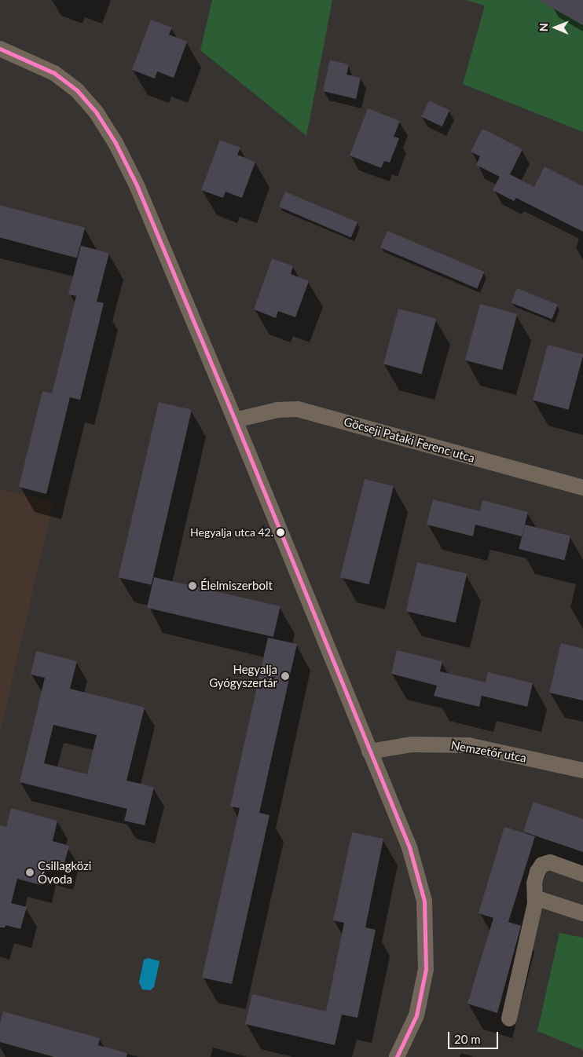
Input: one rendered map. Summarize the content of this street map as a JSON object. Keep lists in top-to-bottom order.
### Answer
{
  "streets": {
    "street": ["Göcseji Pataki Ferenc utca", "Nemzetőr utca"]
  },
  "places": [
    "Hegyalja utca 42.",
    "Élelmiszerbolt",
    "Hegyalja Gyógyszertár",
    "Csillagközi Óvoda"
  ],
  "scale_bar": "20 m",
  "north": "left"
}
